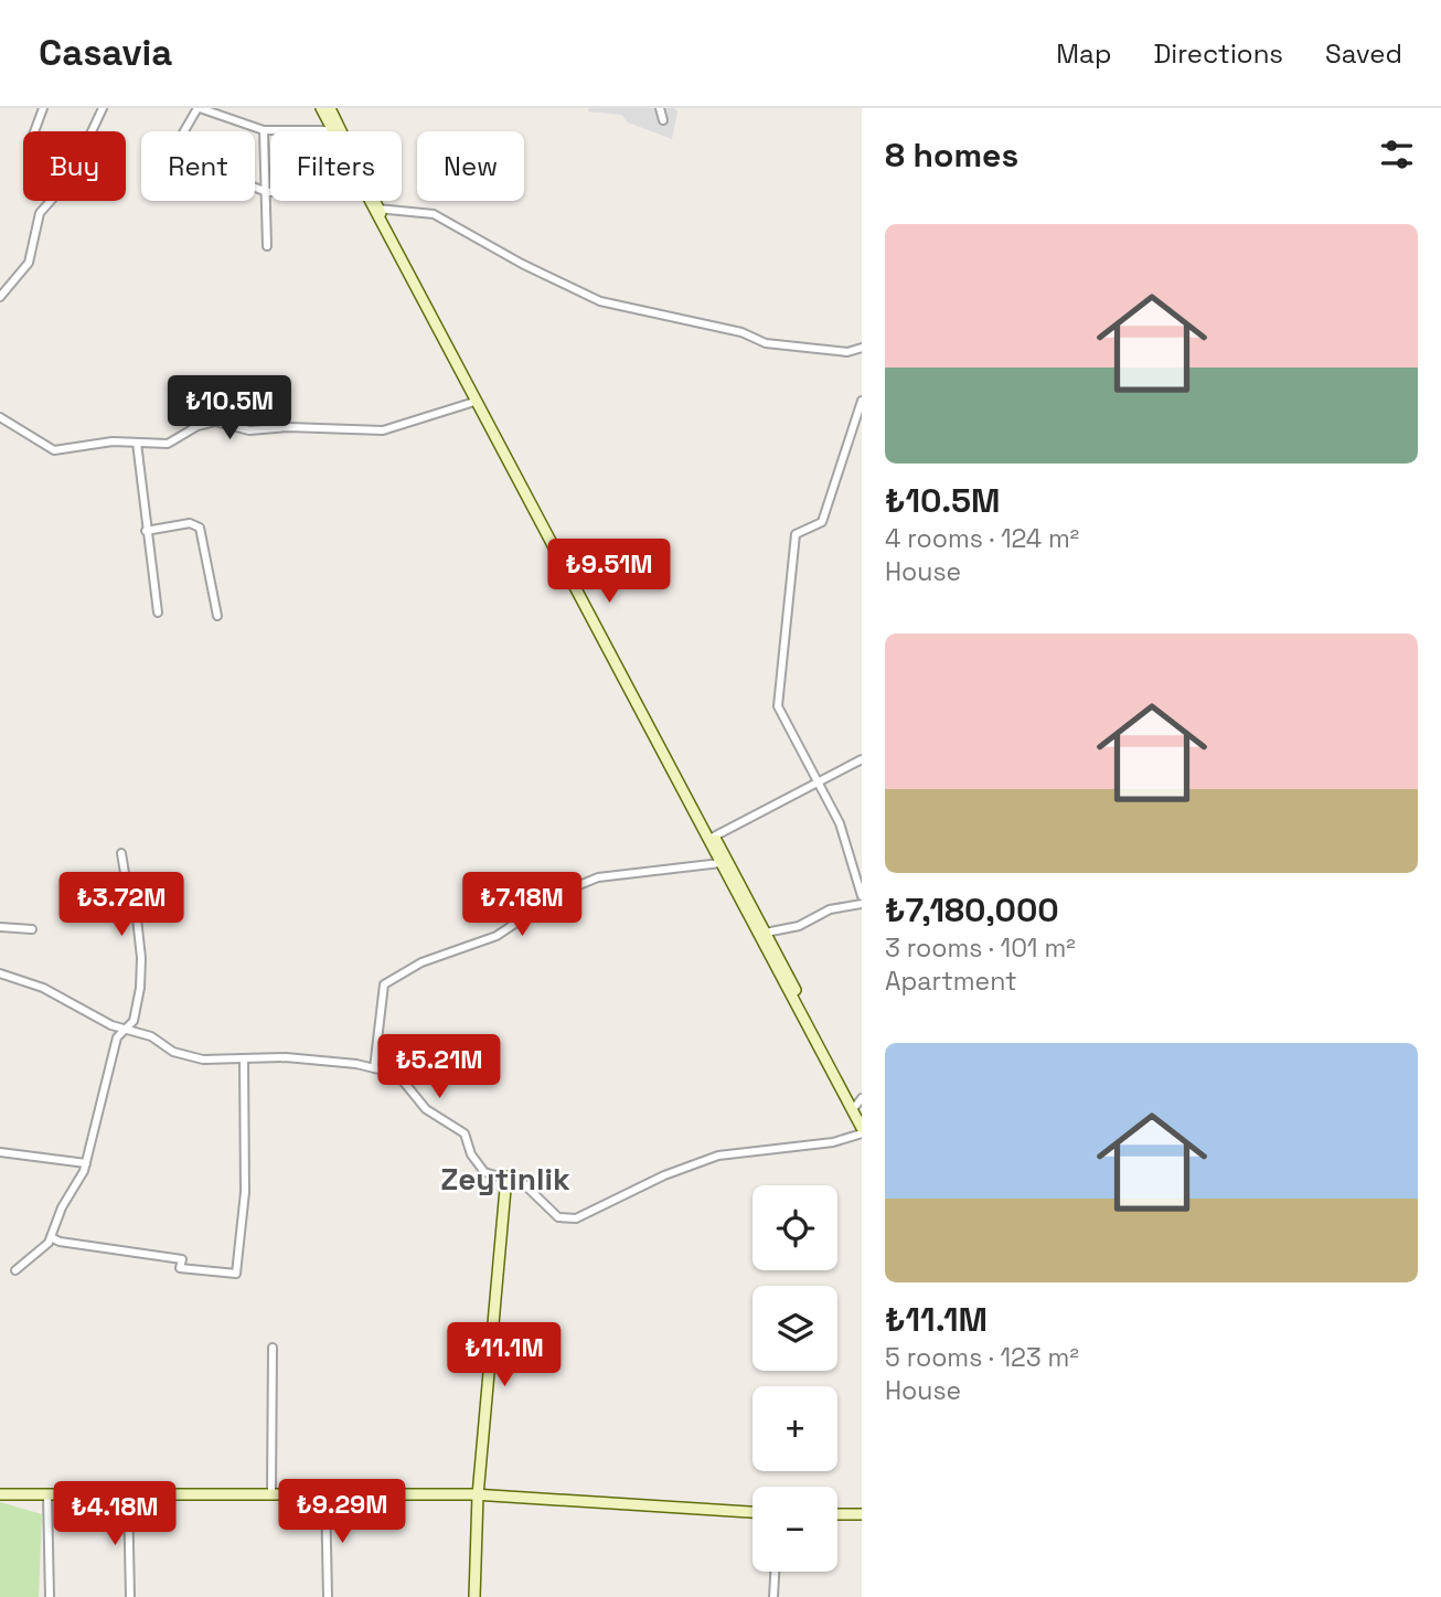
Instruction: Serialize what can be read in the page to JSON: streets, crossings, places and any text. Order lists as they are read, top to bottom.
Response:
{
  "districts": ["Zeytinlik"],
  "page": {
    "header": "Casavia",
    "nav": ["Map", "Directions", "Saved"],
    "heading": "8 homes",
    "chip": [
      "Buy",
      "Rent",
      "Filters",
      "New"
    ],
    "list": [
      {
        "name": "₺10.5M",
        "note": "4 rooms · 124 m² · House"
      },
      {
        "name": "₺7,180,000",
        "note": "3 rooms · 101 m² · Apartment"
      },
      {
        "name": "₺11.1M",
        "note": "5 rooms · 123 m² · House"
      }
    ],
    "price": [
      "₺10.5M",
      "₺9.51M",
      "₺3.72M",
      "₺7.18M",
      "₺5.21M",
      "₺11.1M",
      "₺9.29M",
      "₺4.18M"
    ],
    "map_buttons": ["+", "−"]
  }
}
